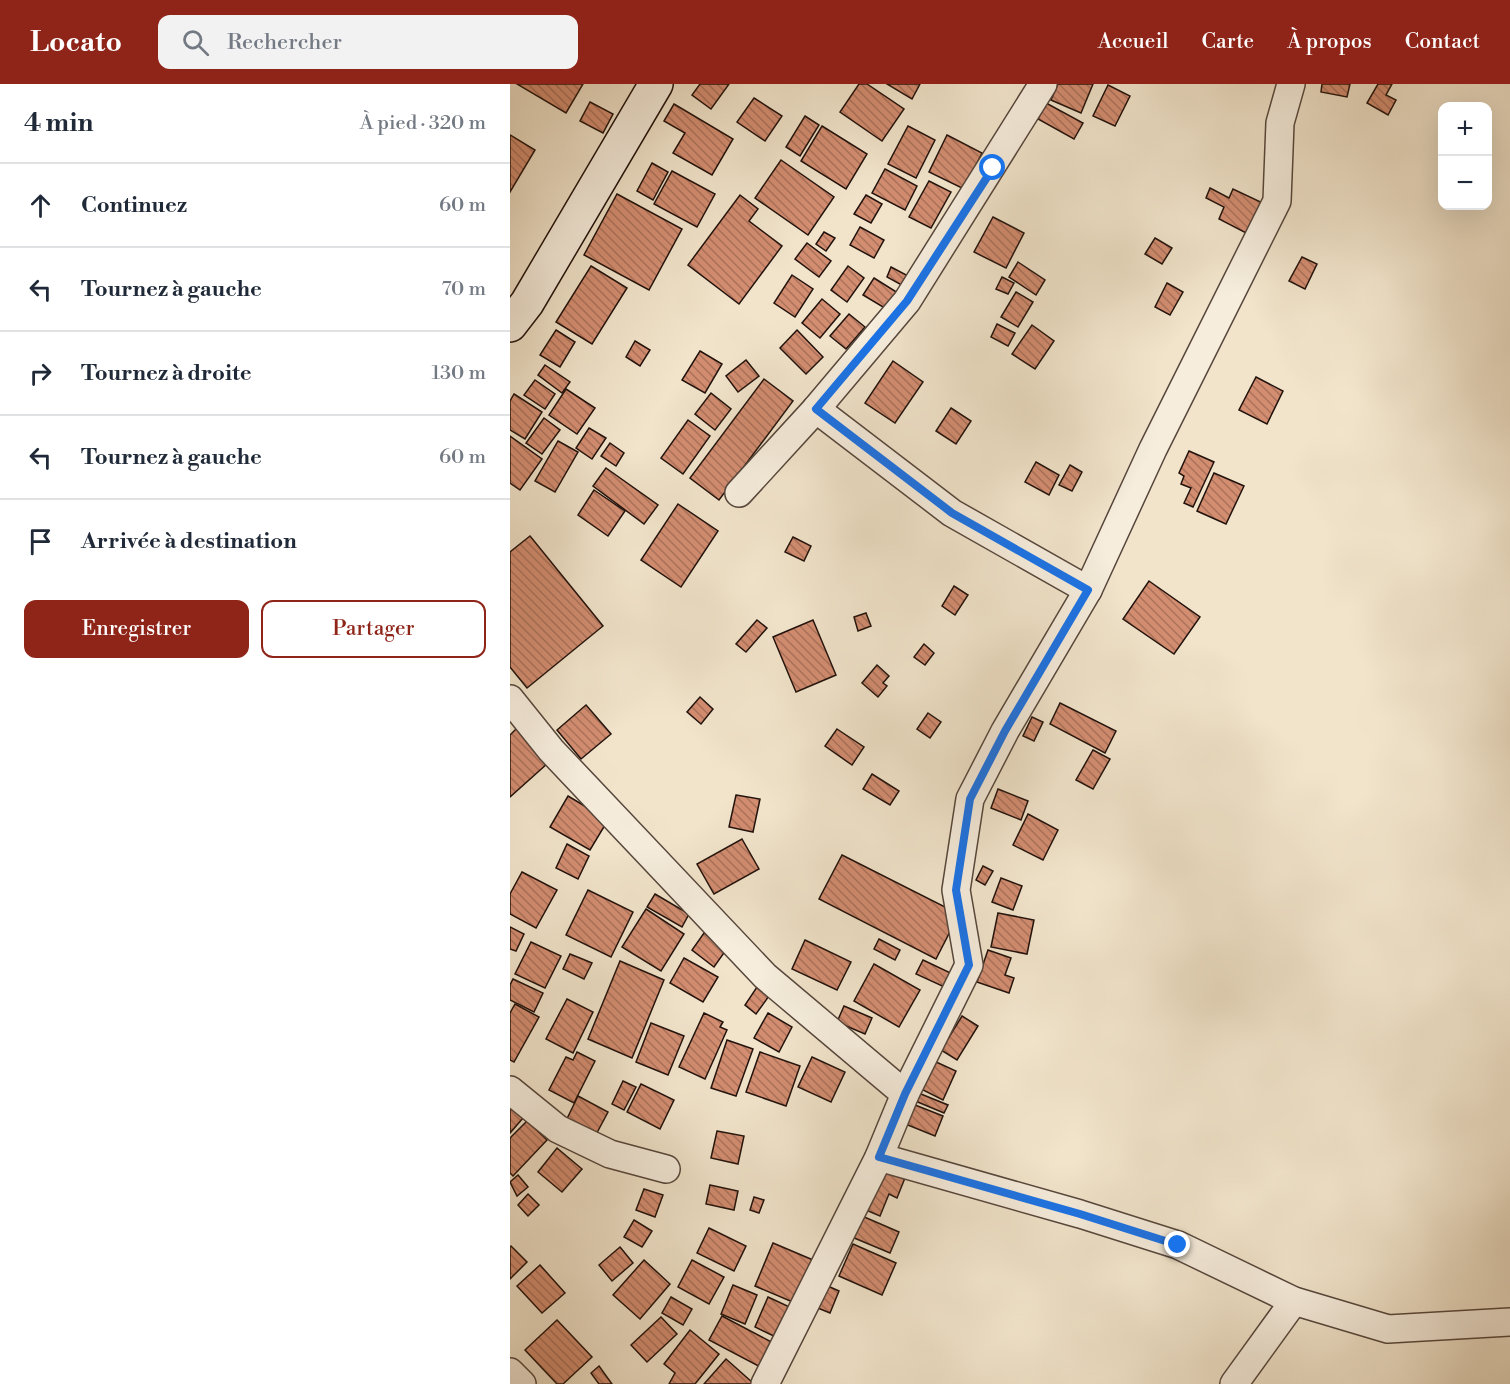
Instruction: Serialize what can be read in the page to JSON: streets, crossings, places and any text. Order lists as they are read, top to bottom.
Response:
{
  "page": {
    "header": "Locato",
    "search": "Rechercher",
    "nav": [
      "Accueil",
      "Carte",
      "À propos",
      "Contact"
    ],
    "heading": ["4 min", "À pied · 320 m"],
    "map_buttons": ["+", "−"],
    "list": [
      ["Continuez", "60 m"],
      ["Tournez à gauche", "70 m"],
      ["Tournez à droite", "130 m"],
      ["Tournez à gauche", "60 m"],
      "Arrivée à destination"
    ],
    "buttons": ["Enregistrer", "Partager"]
  }
}
